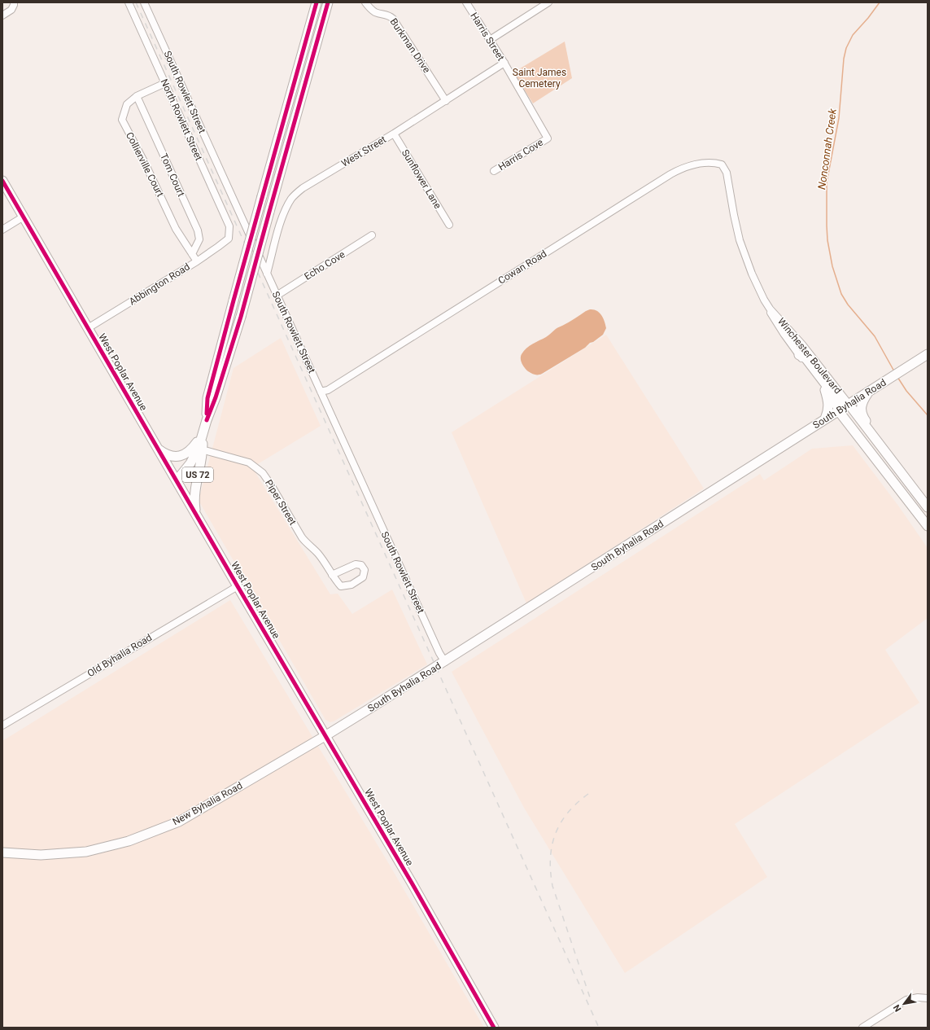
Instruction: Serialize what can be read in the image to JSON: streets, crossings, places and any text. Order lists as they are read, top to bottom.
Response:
{
  "streets": {
    "main road": [
      "West Poplar Avenue",
      "South Byhalia Road",
      "US 72",
      "New Byhalia Road"
    ],
    "street": [
      "Harris Street",
      "Burkman Drive",
      "South Rowlett Street",
      "North Rowlett Street",
      "West Street",
      "Harris Cove",
      "Collierville Court",
      "Tom Court",
      "Sunflower Lane",
      "Echo Cove",
      "Cowan Road",
      "Abbington Road",
      "Winchester Boulevard",
      "Piper Street",
      "Old Byhalia Road"
    ]
  },
  "crossings": [
    ["Harris Street", "West Street"],
    ["Harris Street", "Harris Cove"],
    ["Burkman Drive", "West Street"],
    ["South Rowlett Street", "West Street"],
    ["South Rowlett Street", "Echo Cove"],
    ["South Rowlett Street", "Cowan Road"],
    ["South Rowlett Street", "South Byhalia Road"],
    ["North Rowlett Street", "Collierville Court"],
    ["North Rowlett Street", "Abbington Road"],
    ["West Street", "Sunflower Lane"],
    ["Collierville Court", "Tom Court"],
    ["Collierville Court", "Abbington Road"],
    ["Cowan Road", "Winchester Boulevard"],
    ["Abbington Road", "West Poplar Avenue"],
    ["Winchester Boulevard", "South Byhalia Road"],
    ["West Poplar Avenue", "South Byhalia Road"],
    ["West Poplar Avenue", "US 72"],
    ["West Poplar Avenue", "Old Byhalia Road"],
    ["West Poplar Avenue", "New Byhalia Road"],
    ["South Byhalia Road", "New Byhalia Road"],
    ["US 72", "Piper Street"]
  ],
  "water": ["Nonconnah Creek"],
  "parks": ["Saint James Cemetery"],
  "north": "bottom left"
}
